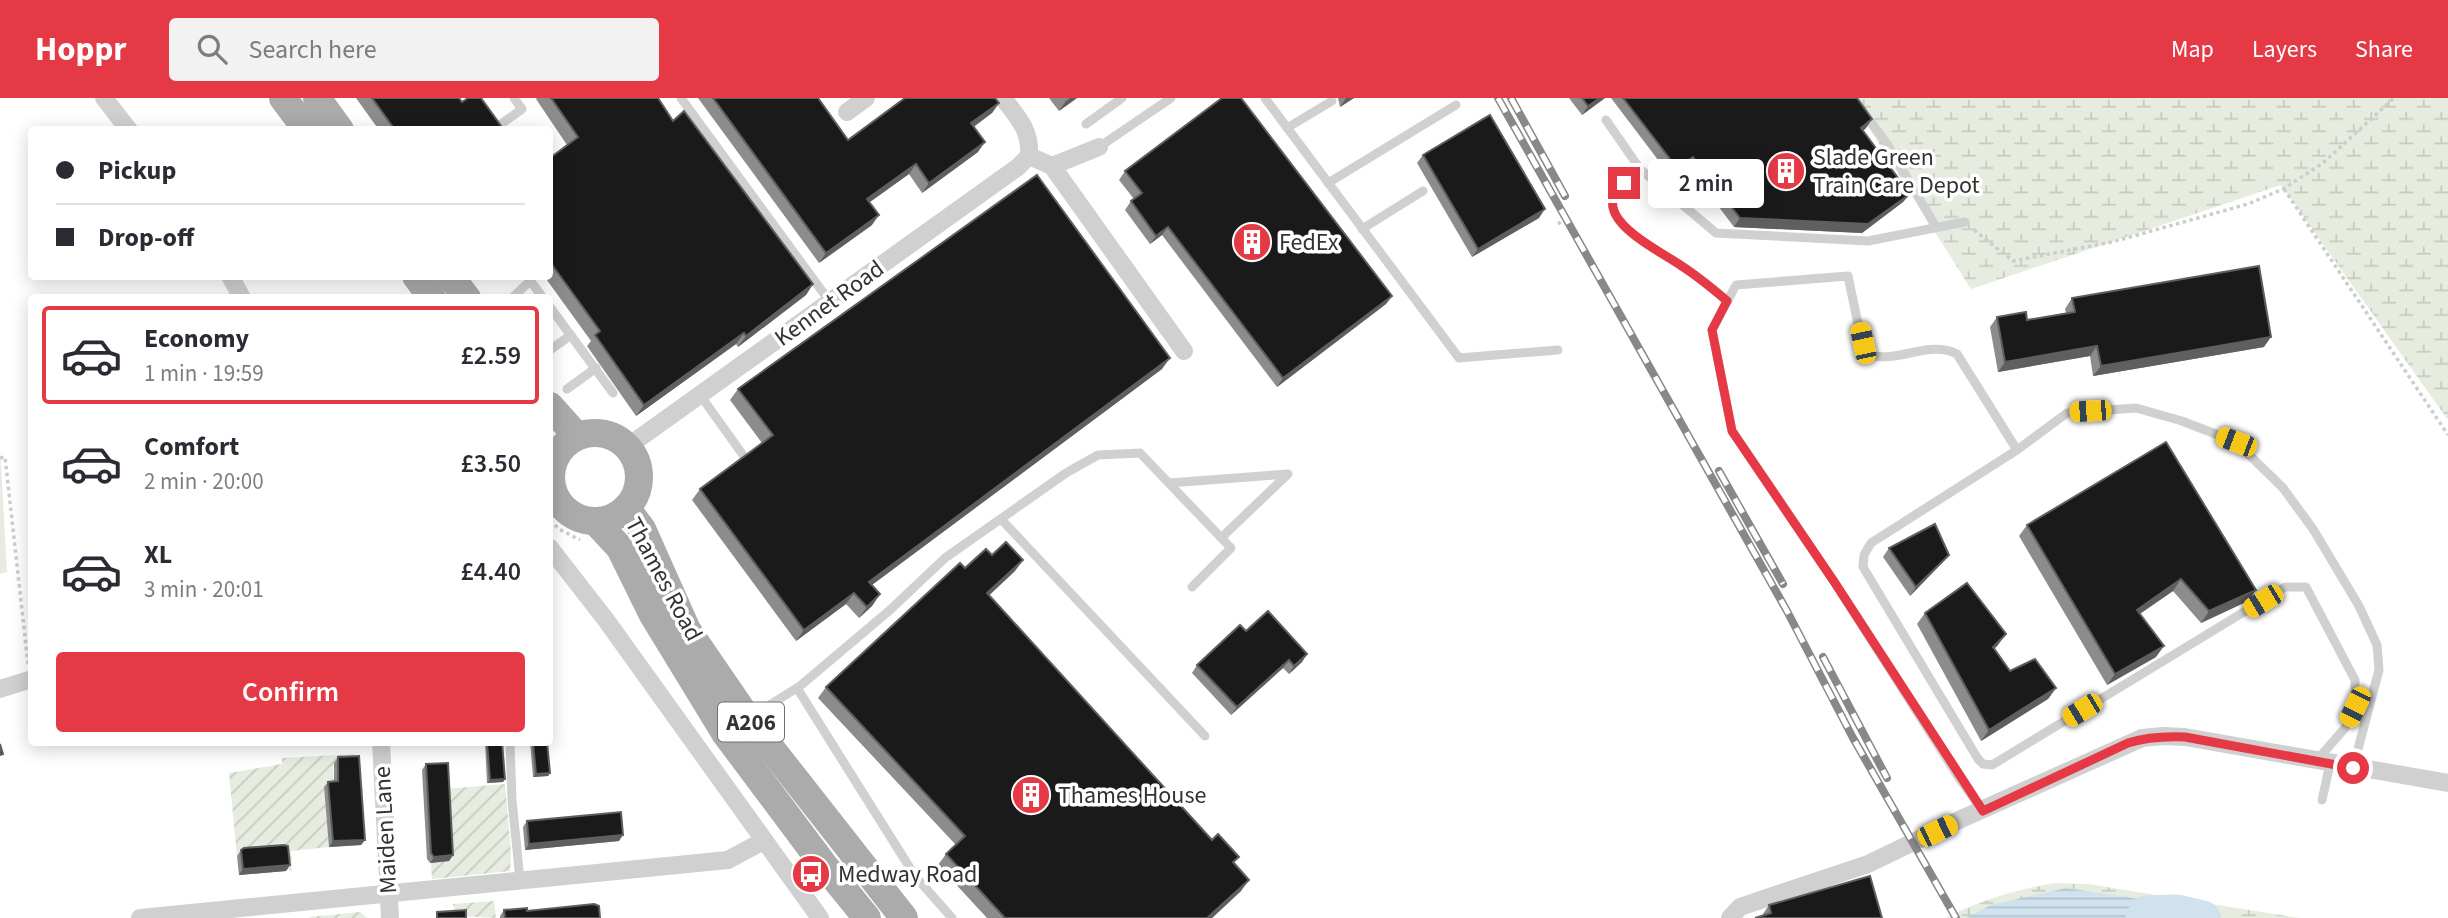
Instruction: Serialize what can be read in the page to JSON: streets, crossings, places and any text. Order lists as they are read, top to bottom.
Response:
{
  "streets": {
    "main road": ["Thames Road", "A206"],
    "street": ["Kennet Road", "Maiden Lane"]
  },
  "crossings": [
    ["Kennet Road", "Thames Road"]
  ],
  "places": {
    "building": ["Slade Green Train Care Depot", "FedEx", "Thames House"],
    "bus stop": ["Medway Road"]
  },
  "page": {
    "header": "Hoppr",
    "search": "Search here",
    "nav": ["Map", "Layers", "Share"],
    "banner": ["Pickup", "Drop-off"],
    "bubble": "2 min",
    "list": [
      {
        "name": "Economy",
        "note": "1 min · 19:59",
        "value": "£2.59"
      },
      {
        "name": "Comfort",
        "note": "2 min · 20:00",
        "value": "£3.50"
      },
      {
        "name": "XL",
        "note": "3 min · 20:01",
        "value": "£4.40"
      }
    ],
    "buttons": "Confirm"
  }
}
